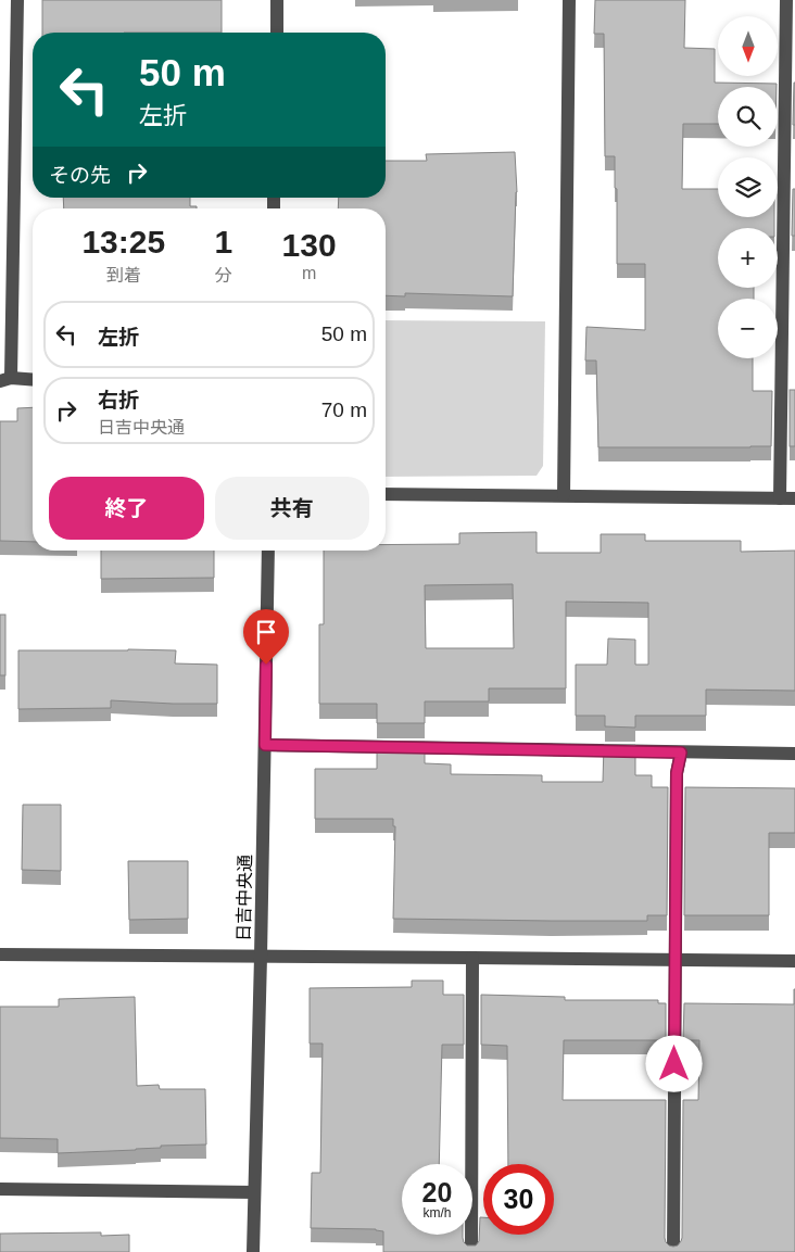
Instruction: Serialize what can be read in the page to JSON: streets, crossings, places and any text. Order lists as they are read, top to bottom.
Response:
{
  "streets": {
    "street": ["日吉中央通"]
  },
  "north": "bottom",
  "page": {
    "map_buttons": ["+", "−"],
    "turn": ["50 m", "左折"],
    "then": "その先",
    "eta": [
      "13:25",
      "到着",
      "1",
      "分",
      "130",
      "m"
    ],
    "list": [
      {
        "name": "左折",
        "value": "50 m"
      },
      {
        "name": "右折",
        "note": "日吉中央通",
        "value": "70 m"
      }
    ],
    "buttons": ["終了", "共有"],
    "speed": "20 km/h",
    "limit": "30"
  }
}
